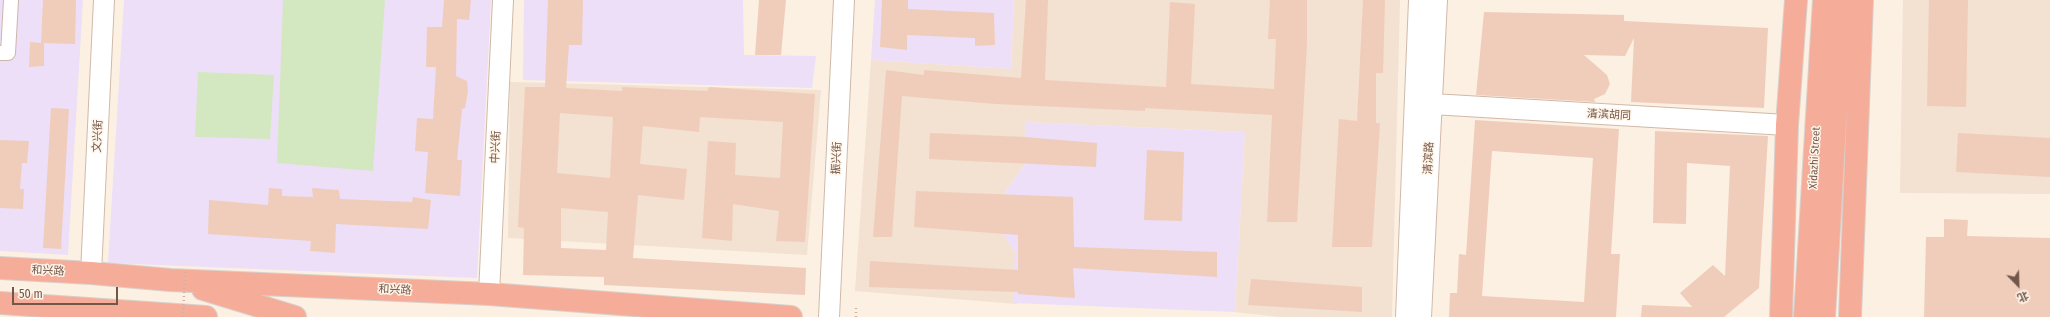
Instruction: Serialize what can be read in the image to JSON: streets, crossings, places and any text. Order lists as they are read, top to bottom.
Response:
{
  "streets": {
    "highway": ["Xidazhi Street", "和兴路"],
    "street": [
      "清滨胡同",
      "文兴街",
      "中兴街",
      "振兴街",
      "清滨路"
    ]
  },
  "crossings": [
    ["清滨胡同", "清滨路"],
    ["文兴街", "和兴路"],
    ["中兴街", "和兴路"]
  ],
  "scale_bar": "50 m",
  "north": "bottom right"
}
